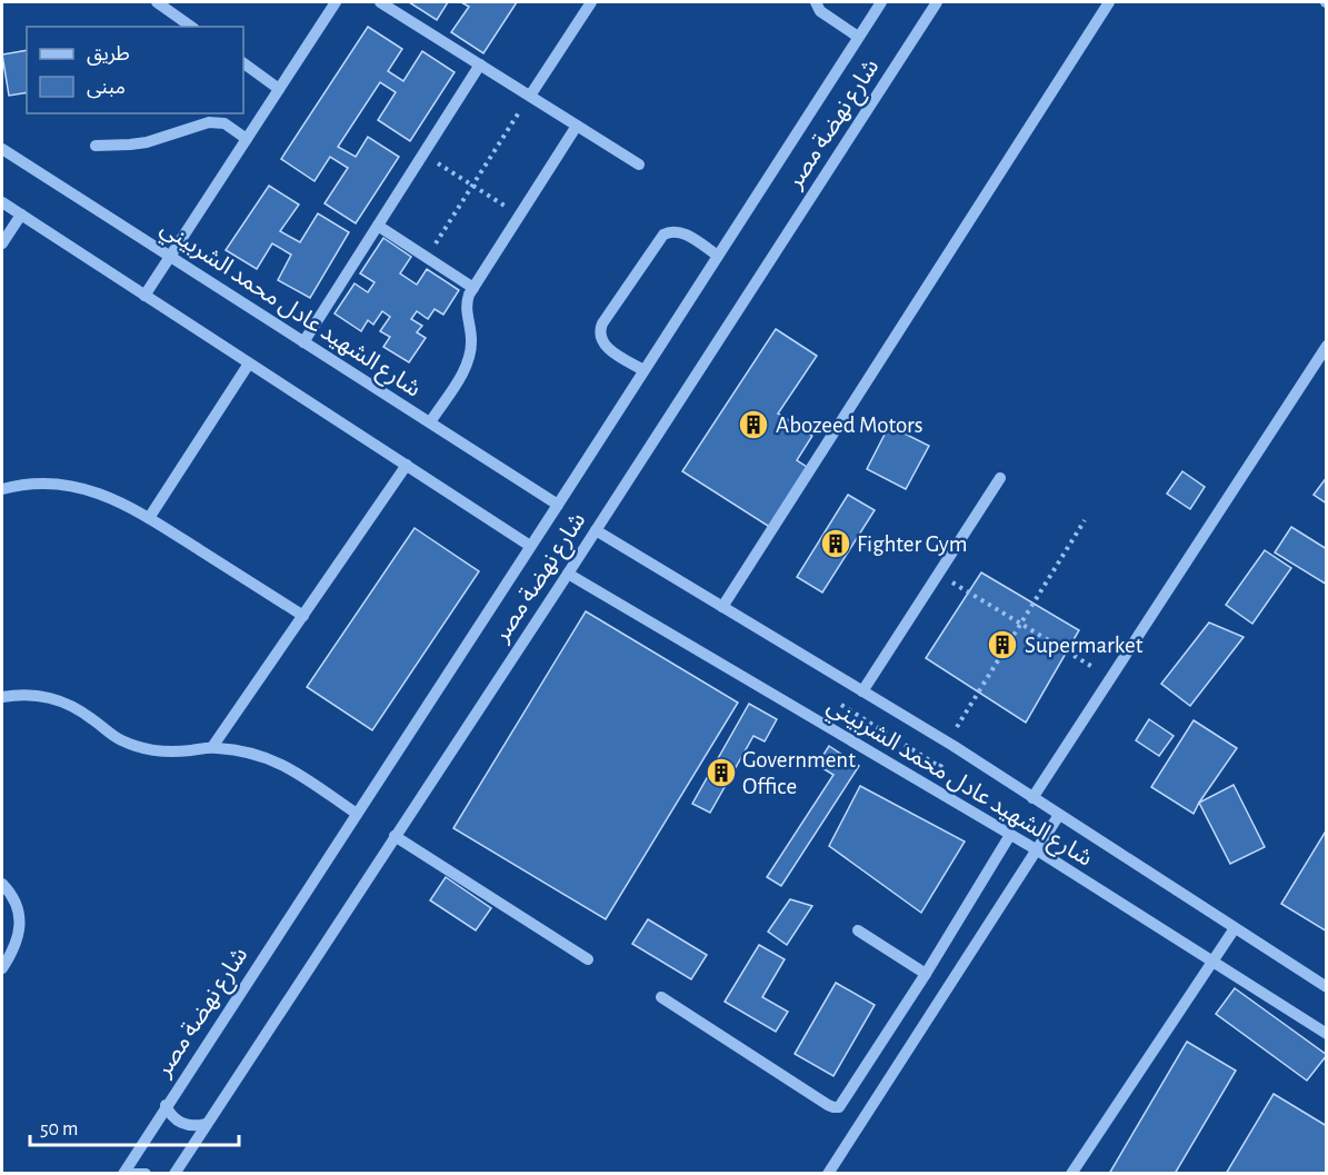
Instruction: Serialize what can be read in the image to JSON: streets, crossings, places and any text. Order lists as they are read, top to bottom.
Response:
{
  "streets": {
    "street": ["شارع نهضة مصر", "شارع الشهيد عادل محمد الشربيني"]
  },
  "crossings": [
    ["شارع نهضة مصر", "شارع الشهيد عادل محمد الشربيني"]
  ],
  "places": {
    "building": [
      "Abozeed Motors",
      "Fighter Gym",
      "Supermarket",
      "Government Office"
    ]
  },
  "legend": ["طريق", "مبنى"],
  "scale_bar": "50 m"
}
